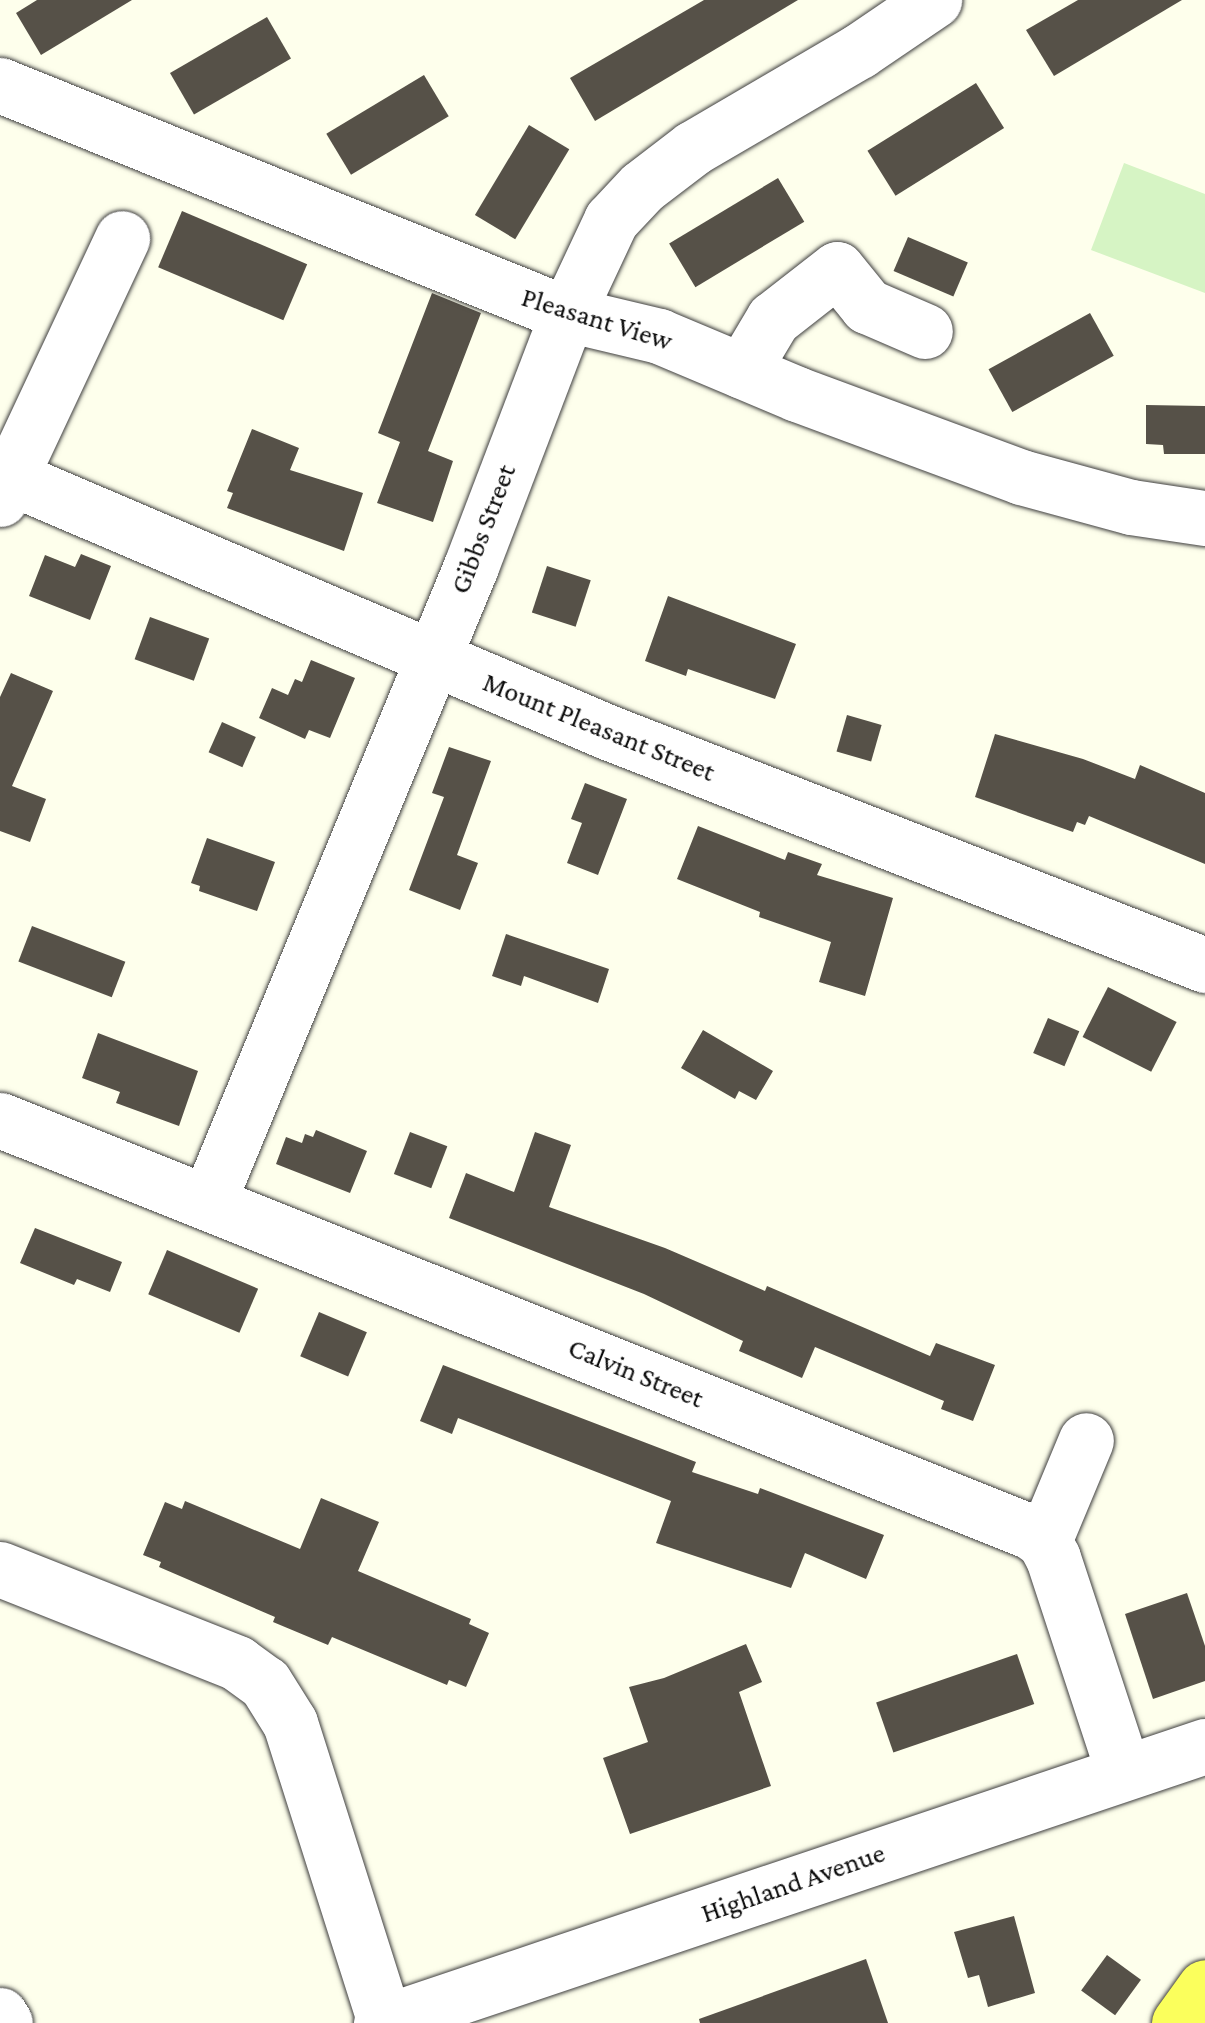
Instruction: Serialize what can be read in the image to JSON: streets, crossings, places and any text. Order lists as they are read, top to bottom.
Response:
{
  "streets": {
    "street": [
      "Pleasant View",
      "Gibbs Street",
      "Mount Pleasant Street",
      "Calvin Street",
      "Highland Avenue"
    ]
  },
  "crossings": [
    ["Pleasant View", "Gibbs Street"],
    ["Gibbs Street", "Mount Pleasant Street"],
    ["Gibbs Street", "Calvin Street"]
  ]
}
